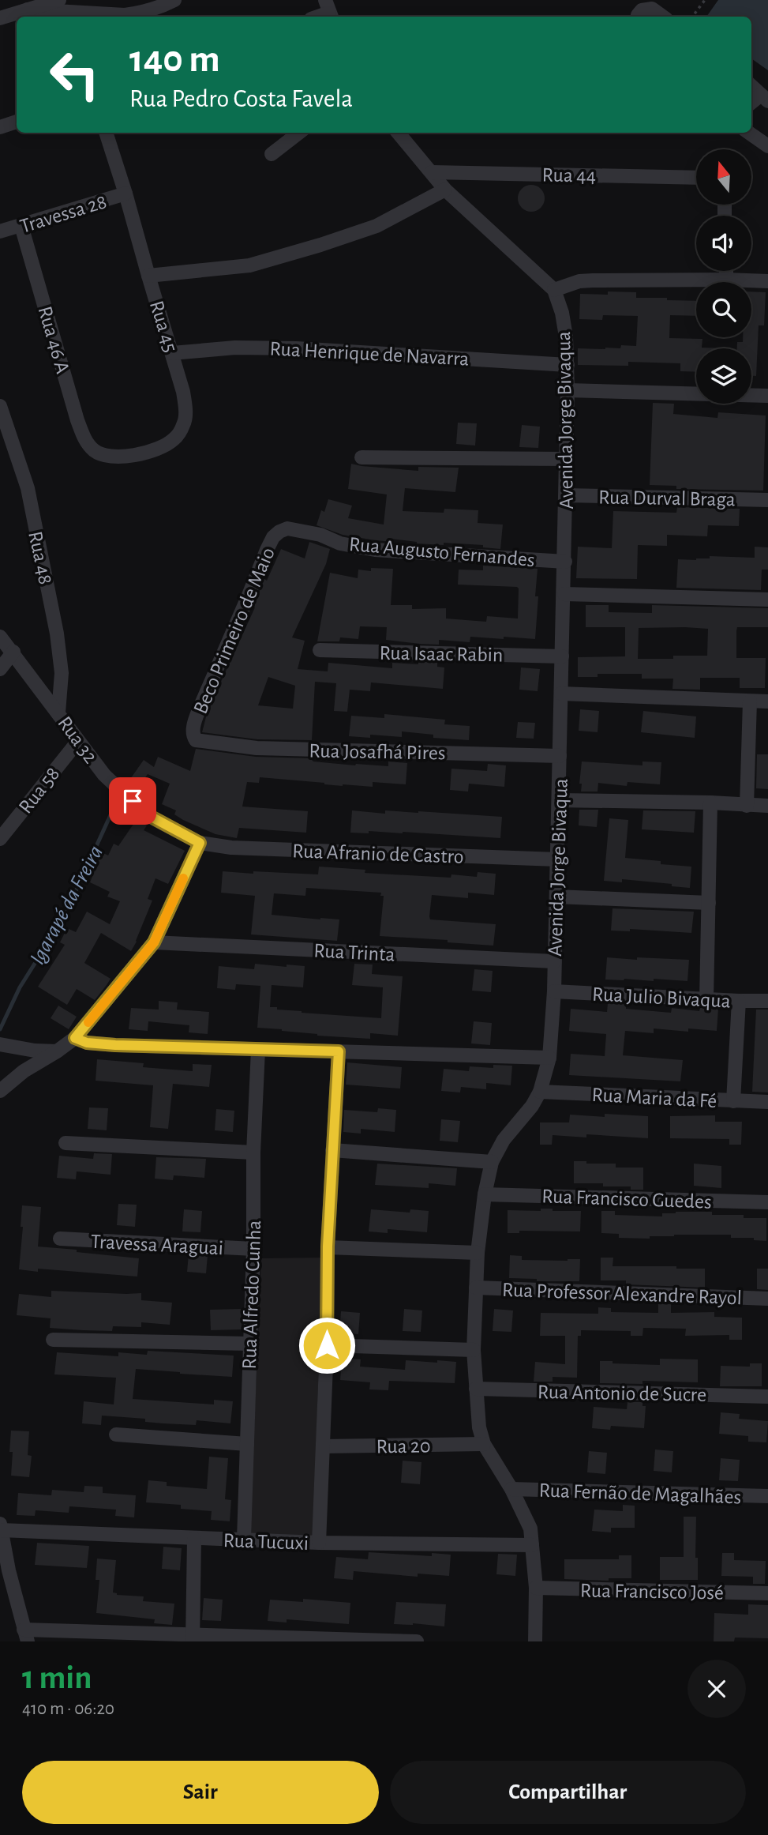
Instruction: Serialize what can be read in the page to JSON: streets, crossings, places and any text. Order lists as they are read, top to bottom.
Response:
{
  "streets": {
    "street": [
      "Rua 44",
      "Travessa 28",
      "Rua 45",
      "Rua 46 A",
      "Rua Henrique de Navarra",
      "Avenida Jorge Bivaqua",
      "Rua Durval Braga",
      "Rua Augusto Fernandes",
      "Rua 48",
      "Beco Primeiro de Maio",
      "Rua Isaac Rabin",
      "Rua 32",
      "Rua Josafhá Pires",
      "Rua 58",
      "Rua Afranio de Castro",
      "Rua Trinta",
      "Rua Julio Bivaqua",
      "Rua Maria da Fé",
      "Rua Francisco Guedes",
      "Travessa Araguai",
      "Rua Professor Alexandre Rayol",
      "Rua Alfredo Cunha",
      "Rua Antonio de Sucre",
      "Rua 20",
      "Rua Fernão de Magalhães",
      "Rua Tucuxi",
      "Rua Francisco José"
    ]
  },
  "crossings": [
    ["Rua 44", "Avenida Jorge Bivaqua"],
    ["Travessa 28", "Rua 45"],
    ["Travessa 28", "Rua 46 A"],
    ["Rua 45", "Rua 46 A"],
    ["Rua 45", "Rua Henrique de Navarra"],
    ["Rua Henrique de Navarra", "Avenida Jorge Bivaqua"],
    ["Avenida Jorge Bivaqua", "Rua Durval Braga"],
    ["Avenida Jorge Bivaqua", "Rua Augusto Fernandes"],
    ["Avenida Jorge Bivaqua", "Rua Isaac Rabin"],
    ["Avenida Jorge Bivaqua", "Rua Josafhá Pires"],
    ["Avenida Jorge Bivaqua", "Rua Afranio de Castro"],
    ["Avenida Jorge Bivaqua", "Rua Trinta"],
    ["Avenida Jorge Bivaqua", "Rua Julio Bivaqua"],
    ["Avenida Jorge Bivaqua", "Rua Maria da Fé"],
    ["Avenida Jorge Bivaqua", "Rua Francisco Guedes"],
    ["Avenida Jorge Bivaqua", "Rua Professor Alexandre Rayol"],
    ["Avenida Jorge Bivaqua", "Rua Antonio de Sucre"],
    ["Avenida Jorge Bivaqua", "Rua 20"],
    ["Avenida Jorge Bivaqua", "Rua Fernão de Magalhães"],
    ["Avenida Jorge Bivaqua", "Rua Tucuxi"],
    ["Avenida Jorge Bivaqua", "Rua Francisco José"],
    ["Rua Augusto Fernandes", "Beco Primeiro de Maio"],
    ["Rua 48", "Rua 32"],
    ["Beco Primeiro de Maio", "Rua Josafhá Pires"],
    ["Rua 32", "Rua 58"],
    ["Rua 32", "Rua Afranio de Castro"],
    ["Travessa Araguai", "Rua Alfredo Cunha"],
    ["Rua Alfredo Cunha", "Rua Tucuxi"]
  ],
  "water": ["Igarapé da Freira"],
  "north": "top",
  "page": {
    "turn": ["140 m", "Rua Pedro Costa Favela"],
    "heading": ["1 min", "410 m · 06:20"],
    "buttons": ["Sair", "Compartilhar"]
  }
}
